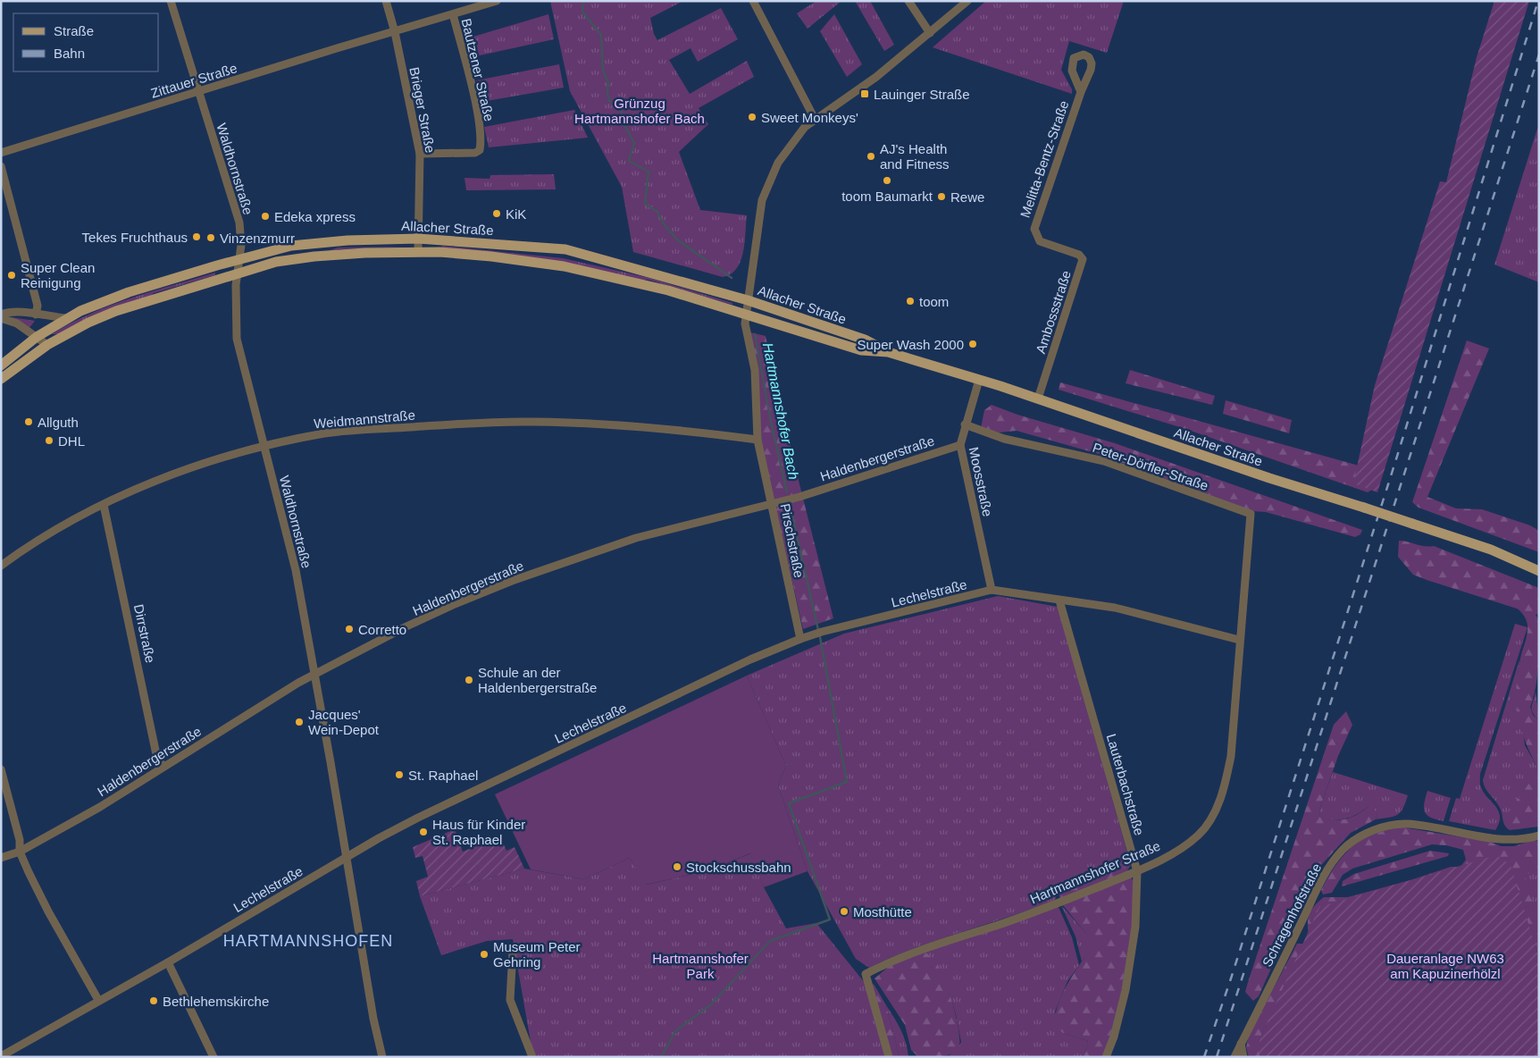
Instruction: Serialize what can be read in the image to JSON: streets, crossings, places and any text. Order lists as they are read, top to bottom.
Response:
{
  "streets": {
    "main road": ["Allacher Straße"],
    "street": [
      "Bautzener Straße",
      "Zittauer Straße",
      "Brieger Straße",
      "Melitta-Bentz-Straße",
      "Waldhornstraße",
      "Ambossstraße",
      "Weidmannstraße",
      "Haldenbergerstraße",
      "Peter-Dörfler-Straße",
      "Moosstraße",
      "Pirschstraße",
      "Lechelstraße",
      "Dirrstraße",
      "Lauterbachstraße",
      "Hartmannshofer Straße",
      "Schragenhofstraße"
    ]
  },
  "crossings": [
    ["Bautzener Straße", "Zittauer Straße"],
    ["Bautzener Straße", "Brieger Straße"],
    ["Zittauer Straße", "Brieger Straße"],
    ["Zittauer Straße", "Waldhornstraße"],
    ["Brieger Straße", "Allacher Straße"],
    ["Melitta-Bentz-Straße", "Ambossstraße"],
    ["Waldhornstraße", "Allacher Straße"],
    ["Waldhornstraße", "Weidmannstraße"],
    ["Waldhornstraße", "Haldenbergerstraße"],
    ["Waldhornstraße", "Lechelstraße"],
    ["Allacher Straße", "Ambossstraße"],
    ["Allacher Straße", "Moosstraße"],
    ["Allacher Straße", "Pirschstraße"],
    ["Weidmannstraße", "Pirschstraße"],
    ["Weidmannstraße", "Dirrstraße"],
    ["Haldenbergerstraße", "Moosstraße"],
    ["Haldenbergerstraße", "Pirschstraße"],
    ["Haldenbergerstraße", "Dirrstraße"],
    ["Peter-Dörfler-Straße", "Moosstraße"],
    ["Peter-Dörfler-Straße", "Hartmannshofer Straße"],
    ["Moosstraße", "Lechelstraße"],
    ["Pirschstraße", "Lechelstraße"],
    ["Lechelstraße", "Lauterbachstraße"],
    ["Lechelstraße", "Hartmannshofer Straße"],
    ["Lauterbachstraße", "Hartmannshofer Straße"]
  ],
  "districts": ["HARTMANNSHOFEN"],
  "water": ["Hartmannshofer Bach"],
  "parks": ["Grünzug Hartmannshofer Bach", "Hartmannshofer Park", "Daueranlage NW63 am Kapuzinerhölzl"],
  "places": {
    "transit": ["Lauinger Straße"],
    "other": [
      "Sweet Monkeys'",
      "AJ's Health and Fitness",
      "toom Baumarkt",
      "Rewe",
      "KiK",
      "Edeka xpress",
      "Tekes Fruchthaus",
      "Vinzenzmurr",
      "Super Clean Reinigung",
      "toom",
      "Super Wash 2000",
      "Allguth",
      "DHL",
      "Corretto",
      "Schule an der Haldenbergerstraße",
      "Jacques' Wein-Depot",
      "St. Raphael",
      "Haus für Kinder St. Raphael",
      "Stockschussbahn",
      "Mosthütte",
      "Museum Peter Gehring",
      "Bethlehemskirche"
    ]
  },
  "legend": ["Straße", "Bahn"]
}
